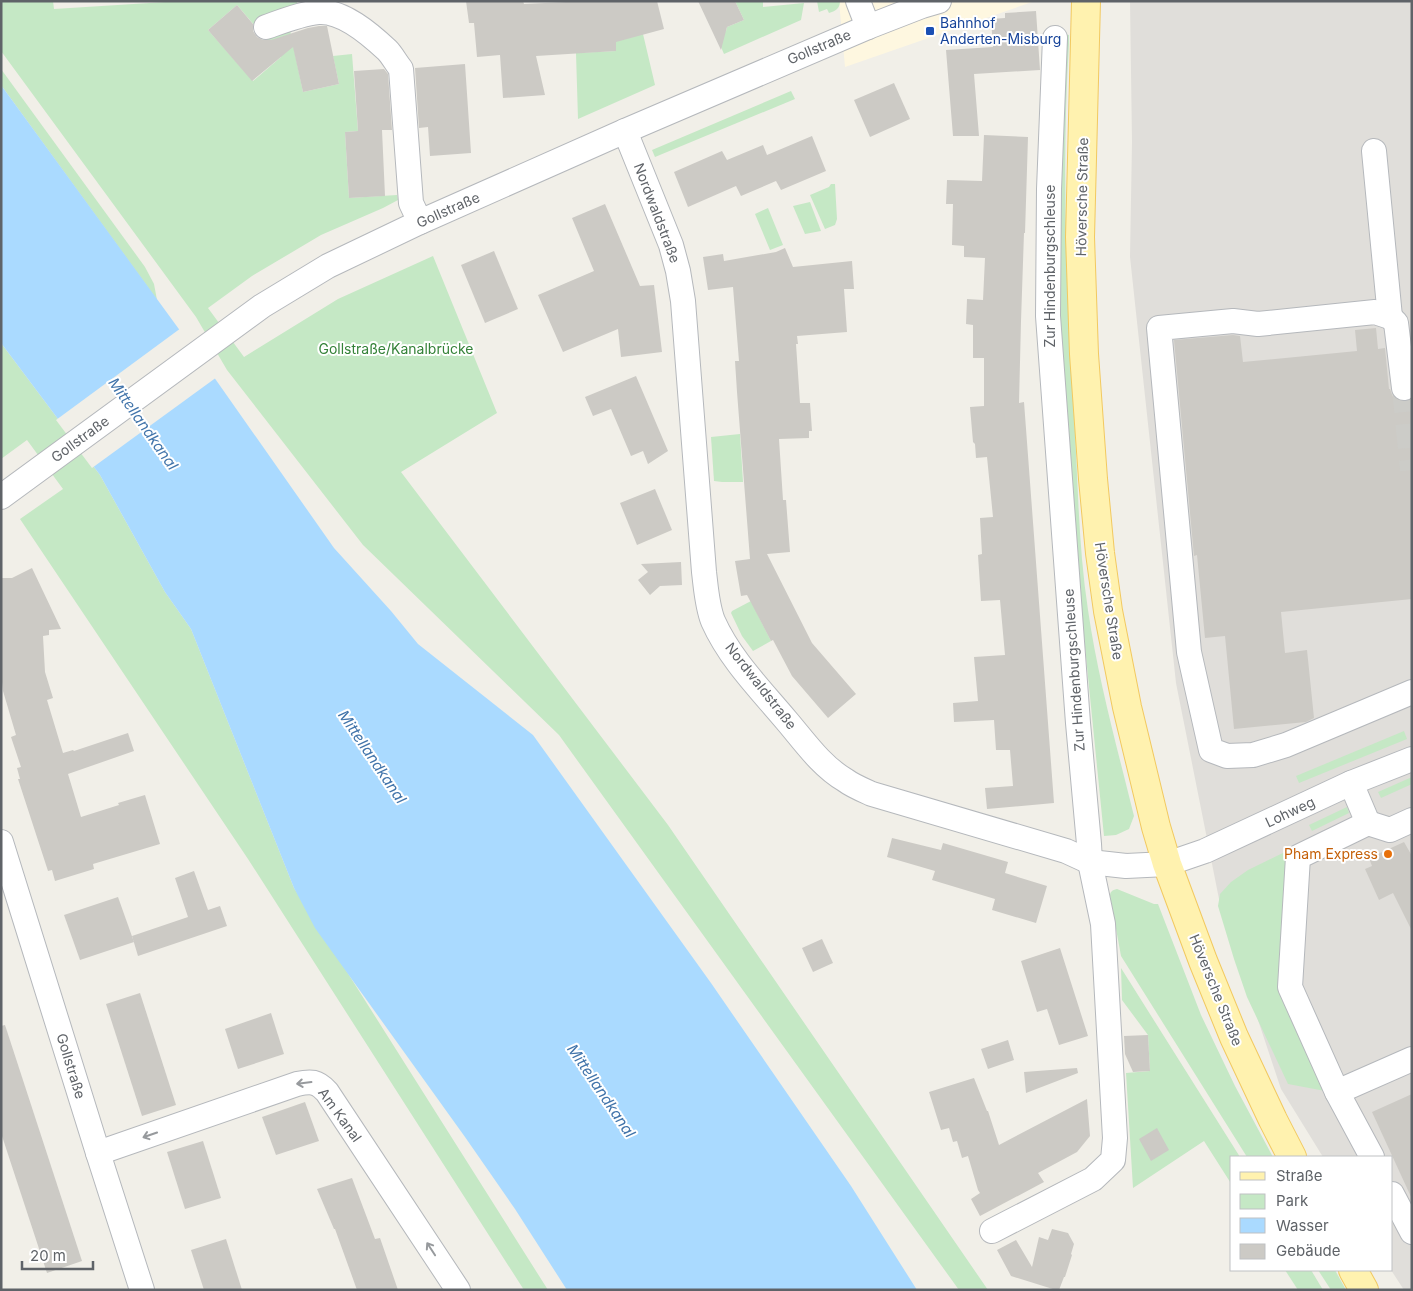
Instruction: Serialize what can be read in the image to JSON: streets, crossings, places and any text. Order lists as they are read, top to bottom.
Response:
{
  "streets": {
    "main road": ["Höversche Straße"],
    "street": [
      "Gollstraße",
      "Nordwaldstraße",
      "Zur Hindenburgschleuse",
      "Lohweg",
      "Am Kanal"
    ]
  },
  "crossings": [
    ["Gollstraße", "Nordwaldstraße"],
    ["Gollstraße", "Am Kanal"],
    ["Höversche Straße", "Nordwaldstraße"],
    ["Höversche Straße", "Lohweg"],
    ["Nordwaldstraße", "Zur Hindenburgschleuse"],
    ["Nordwaldstraße", "Lohweg"]
  ],
  "water": ["Mittellandkanal"],
  "parks": ["Gollstraße/Kanalbrücke"],
  "places": {
    "transit": ["Bahnhof Anderten-Misburg"],
    "other": ["Pham Express"]
  },
  "legend": [
    "Straße",
    "Park",
    "Wasser",
    "Gebäude"
  ],
  "scale_bar": "20 m"
}
